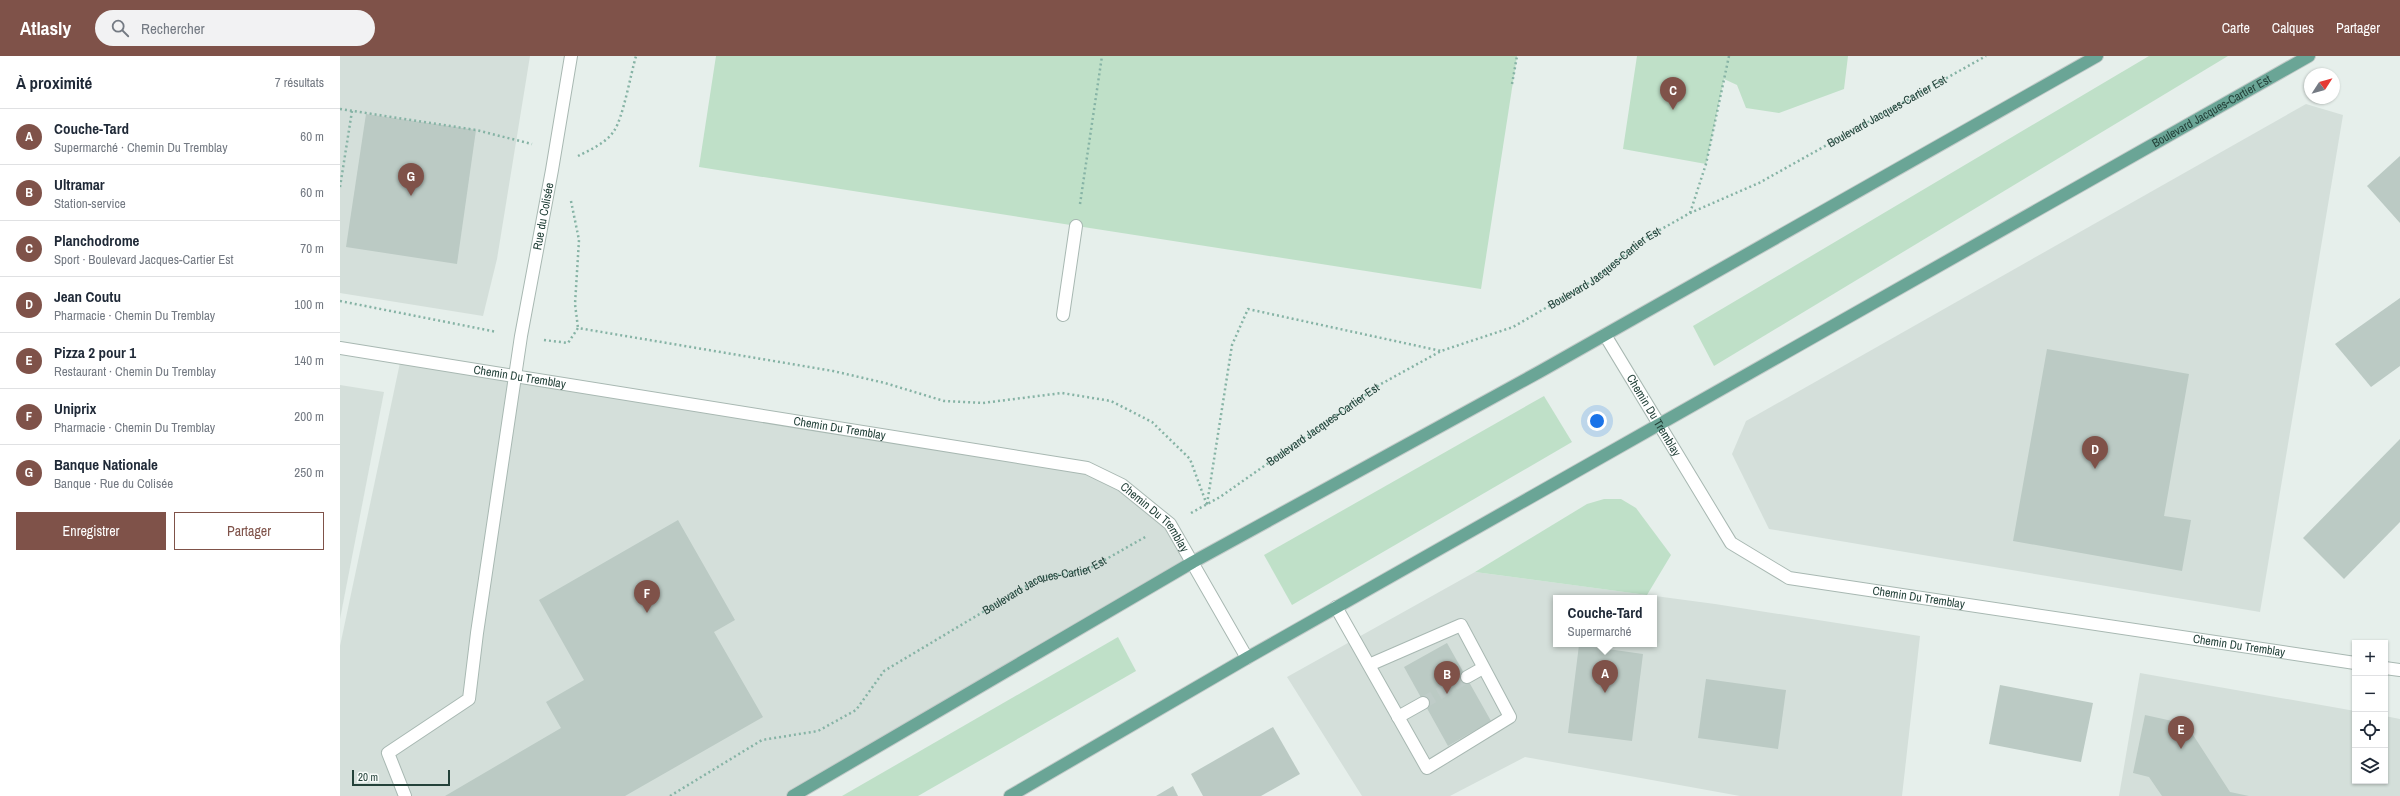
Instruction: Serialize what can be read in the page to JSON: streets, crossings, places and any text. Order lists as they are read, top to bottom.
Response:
{
  "streets": {
    "main road": ["Boulevard Jacques-Cartier Est"],
    "street": ["Rue du Colisée", "Chemin Du Tremblay"]
  },
  "crossings": [
    ["Boulevard Jacques-Cartier Est", "Chemin Du Tremblay"],
    ["Rue du Colisée", "Chemin Du Tremblay"]
  ],
  "scale_bar": "20 m",
  "north": "top right",
  "page": {
    "header": "Atlasly",
    "search": "Rechercher",
    "nav": ["Carte", "Calques", "Partager"],
    "heading": ["À proximité", "7 résultats"],
    "pins": [
      "C",
      "G",
      "D",
      "F",
      "A",
      "B",
      "E"
    ],
    "list": [
      {
        "mark": "A",
        "name": "Couche-Tard",
        "note": "Supermarché · Chemin Du Tremblay",
        "value": "60 m"
      },
      {
        "mark": "B",
        "name": "Ultramar",
        "note": "Station-service",
        "value": "60 m"
      },
      {
        "mark": "C",
        "name": "Planchodrome",
        "note": "Sport · Boulevard Jacques-Cartier Est",
        "value": "70 m"
      },
      {
        "mark": "D",
        "name": "Jean Coutu",
        "note": "Pharmacie · Chemin Du Tremblay",
        "value": "100 m"
      },
      {
        "mark": "E",
        "name": "Pizza 2 pour 1",
        "note": "Restaurant · Chemin Du Tremblay",
        "value": "140 m"
      },
      {
        "mark": "F",
        "name": "Uniprix",
        "note": "Pharmacie · Chemin Du Tremblay",
        "value": "200 m"
      },
      {
        "mark": "G",
        "name": "Banque Nationale",
        "note": "Banque · Rue du Colisée",
        "value": "250 m"
      }
    ],
    "buttons": ["Enregistrer", "Partager"],
    "popup": ["Couche-Tard", "Supermarché"],
    "map_buttons": ["+", "−"],
    "scale": "20 m"
  }
}
